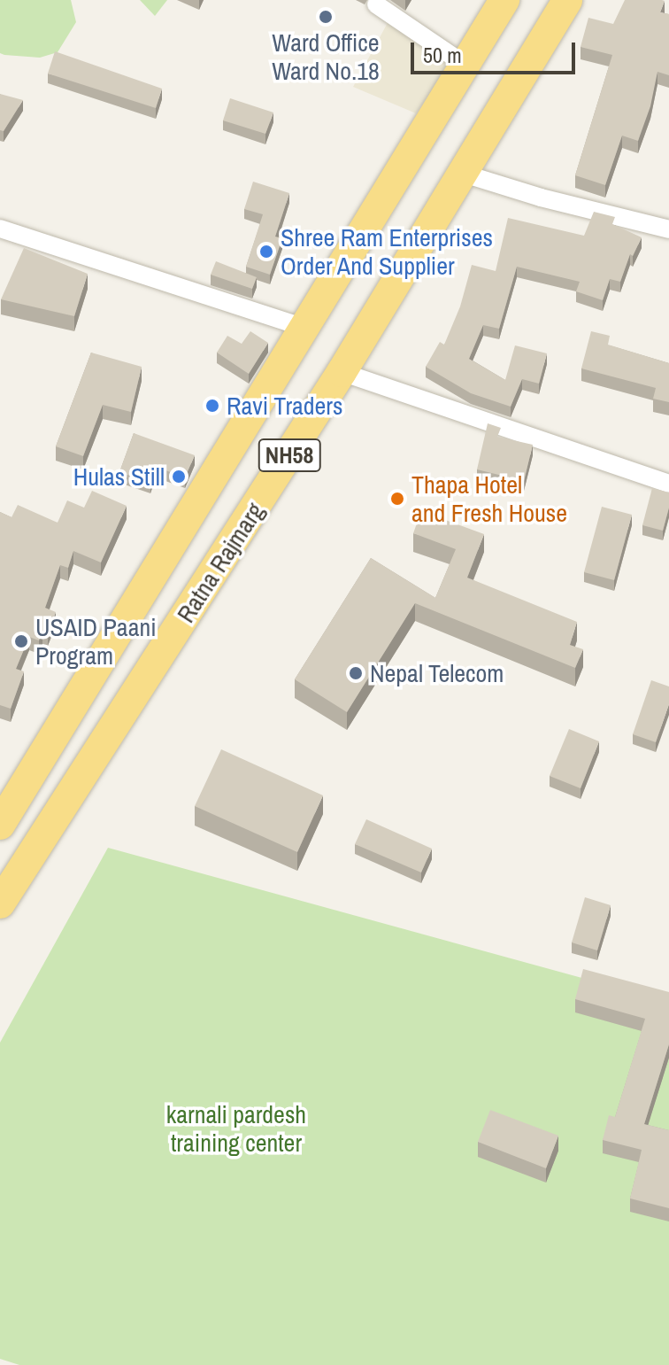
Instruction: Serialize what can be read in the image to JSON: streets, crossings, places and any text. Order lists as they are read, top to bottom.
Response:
{
  "streets": {
    "highway": ["NH58", "Ratna Rajmarg"]
  },
  "parks": ["karnali pardesh training center"],
  "places": [
    "Ward Office Ward No.18",
    "Shree Ram Enterprises Order And Supplier",
    "Ravi Traders",
    "Hulas Still",
    "Thapa Hotel and Fresh House",
    "USAID Paani Program",
    "Nepal Telecom"
  ],
  "scale_bar": "50 m"
}
